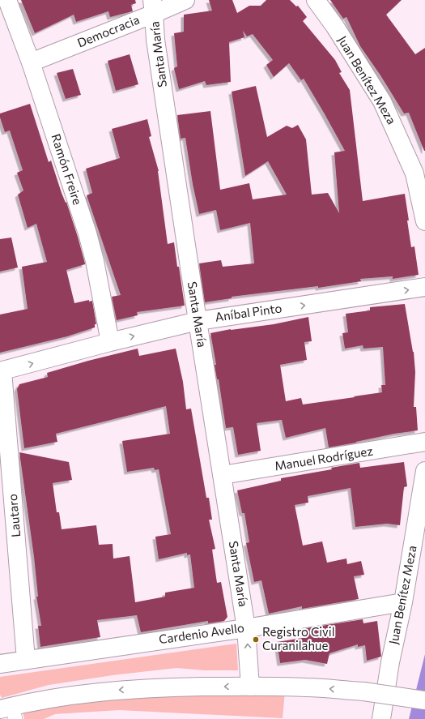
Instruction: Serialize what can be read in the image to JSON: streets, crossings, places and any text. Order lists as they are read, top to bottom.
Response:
{
  "streets": {
    "street": [
      "Democracia",
      "Santa María",
      "Juan Benítez Meza",
      "Ramón Freire",
      "Aníbal Pinto",
      "Manuel Rodríguez",
      "Lautaro",
      "Cardenio Avello"
    ]
  },
  "crossings": [
    ["Democracia", "Santa María"],
    ["Democracia", "Ramón Freire"],
    ["Santa María", "Aníbal Pinto"],
    ["Santa María", "Manuel Rodríguez"],
    ["Santa María", "Cardenio Avello"],
    ["Juan Benítez Meza", "Cardenio Avello"],
    ["Ramón Freire", "Aníbal Pinto"],
    ["Aníbal Pinto", "Lautaro"],
    ["Lautaro", "Cardenio Avello"]
  ],
  "one_way": ["Aníbal Pinto"],
  "places": ["Registro Civil Curanilahue"]
}
